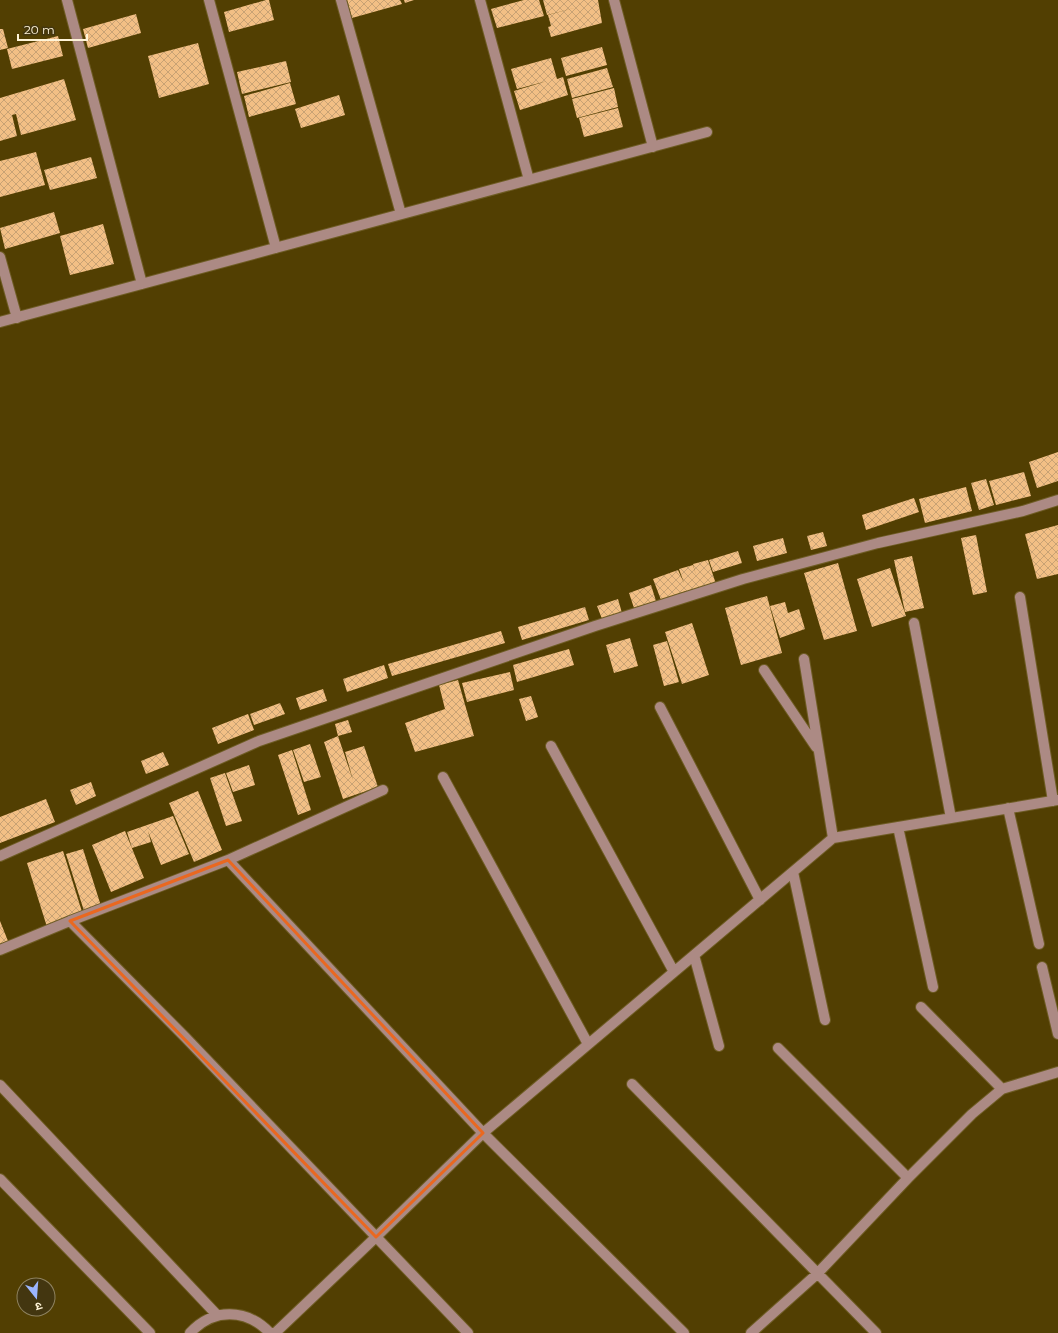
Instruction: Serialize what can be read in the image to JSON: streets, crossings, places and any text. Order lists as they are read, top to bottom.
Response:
{
  "scale_bar": "20 m",
  "north": "bottom"
}
